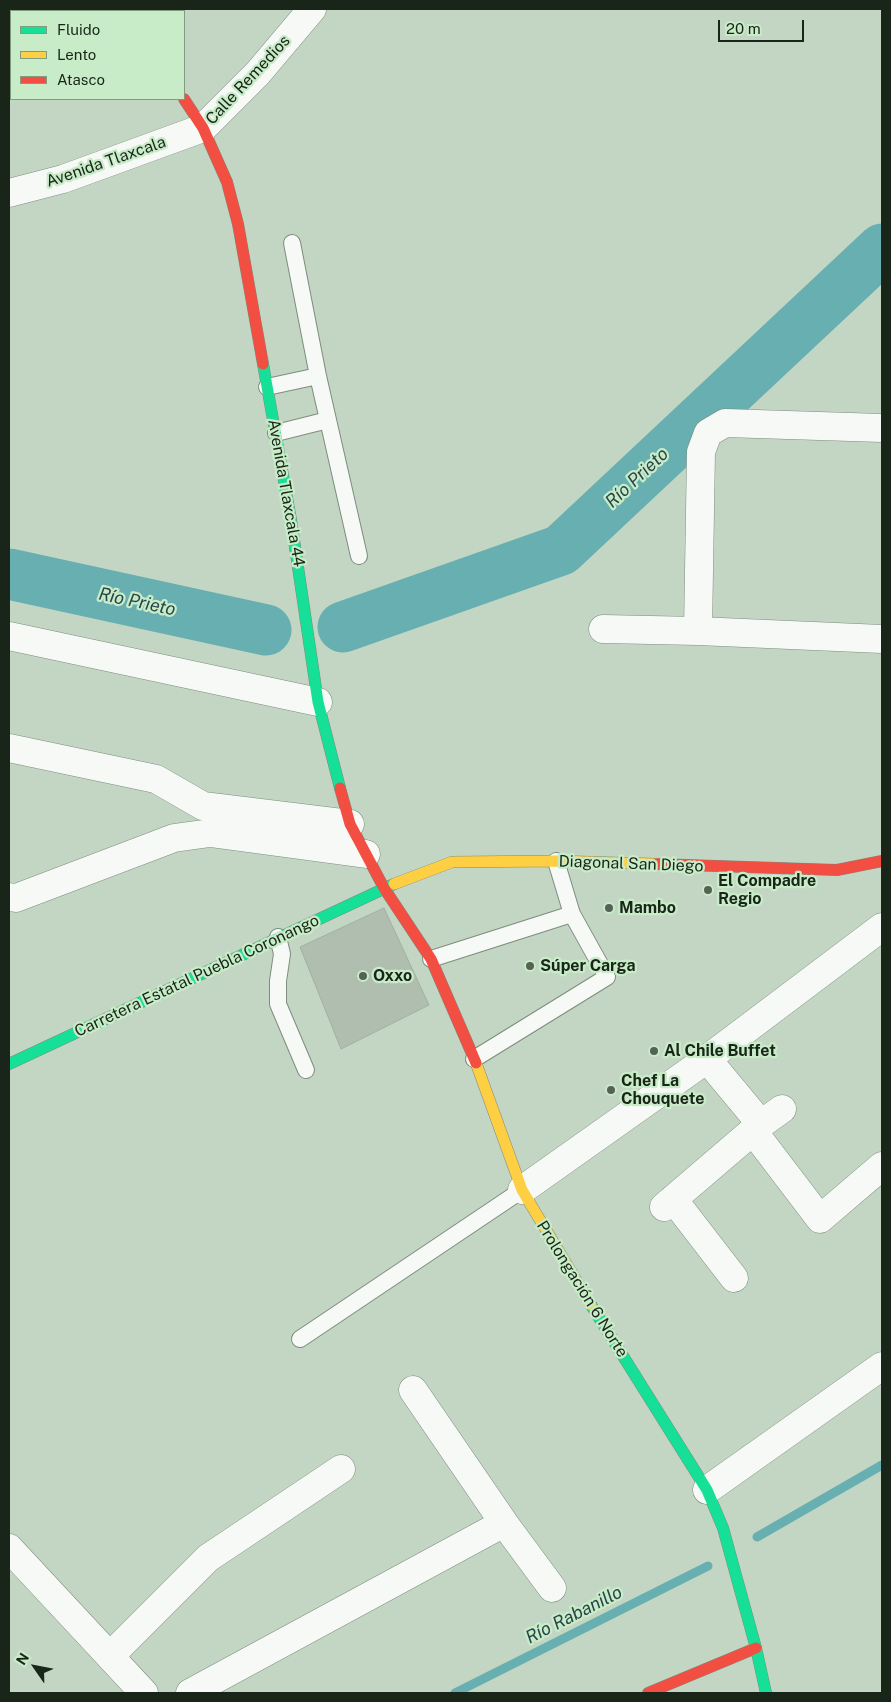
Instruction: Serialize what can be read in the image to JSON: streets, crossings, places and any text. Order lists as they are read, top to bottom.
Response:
{
  "streets": {
    "street": [
      "Calle Remedios",
      "Avenida Tlaxcala",
      "Avenida Tlaxcala 44",
      "Diagonal San Diego",
      "Carretera Estatal Puebla Coronango",
      "Prolongación 6 Norte"
    ]
  },
  "crossings": [
    ["Calle Remedios", "Avenida Tlaxcala"],
    ["Calle Remedios", "Avenida Tlaxcala 44"],
    ["Avenida Tlaxcala", "Avenida Tlaxcala 44"],
    ["Avenida Tlaxcala 44", "Diagonal San Diego"],
    ["Avenida Tlaxcala 44", "Carretera Estatal Puebla Coronango"],
    ["Avenida Tlaxcala 44", "Prolongación 6 Norte"],
    ["Diagonal San Diego", "Carretera Estatal Puebla Coronango"],
    ["Diagonal San Diego", "Prolongación 6 Norte"],
    ["Carretera Estatal Puebla Coronango", "Prolongación 6 Norte"]
  ],
  "water": ["Río Prieto", "Río Rabanillo"],
  "places": [
    "El Compadre Regio",
    "Mambo",
    "Súper Carga",
    "Oxxo",
    "Al Chile Buffet",
    "Chef La Chouquete"
  ],
  "legend": ["Fluido", "Lento", "Atasco"],
  "scale_bar": "20 m",
  "north": "top left"
}
